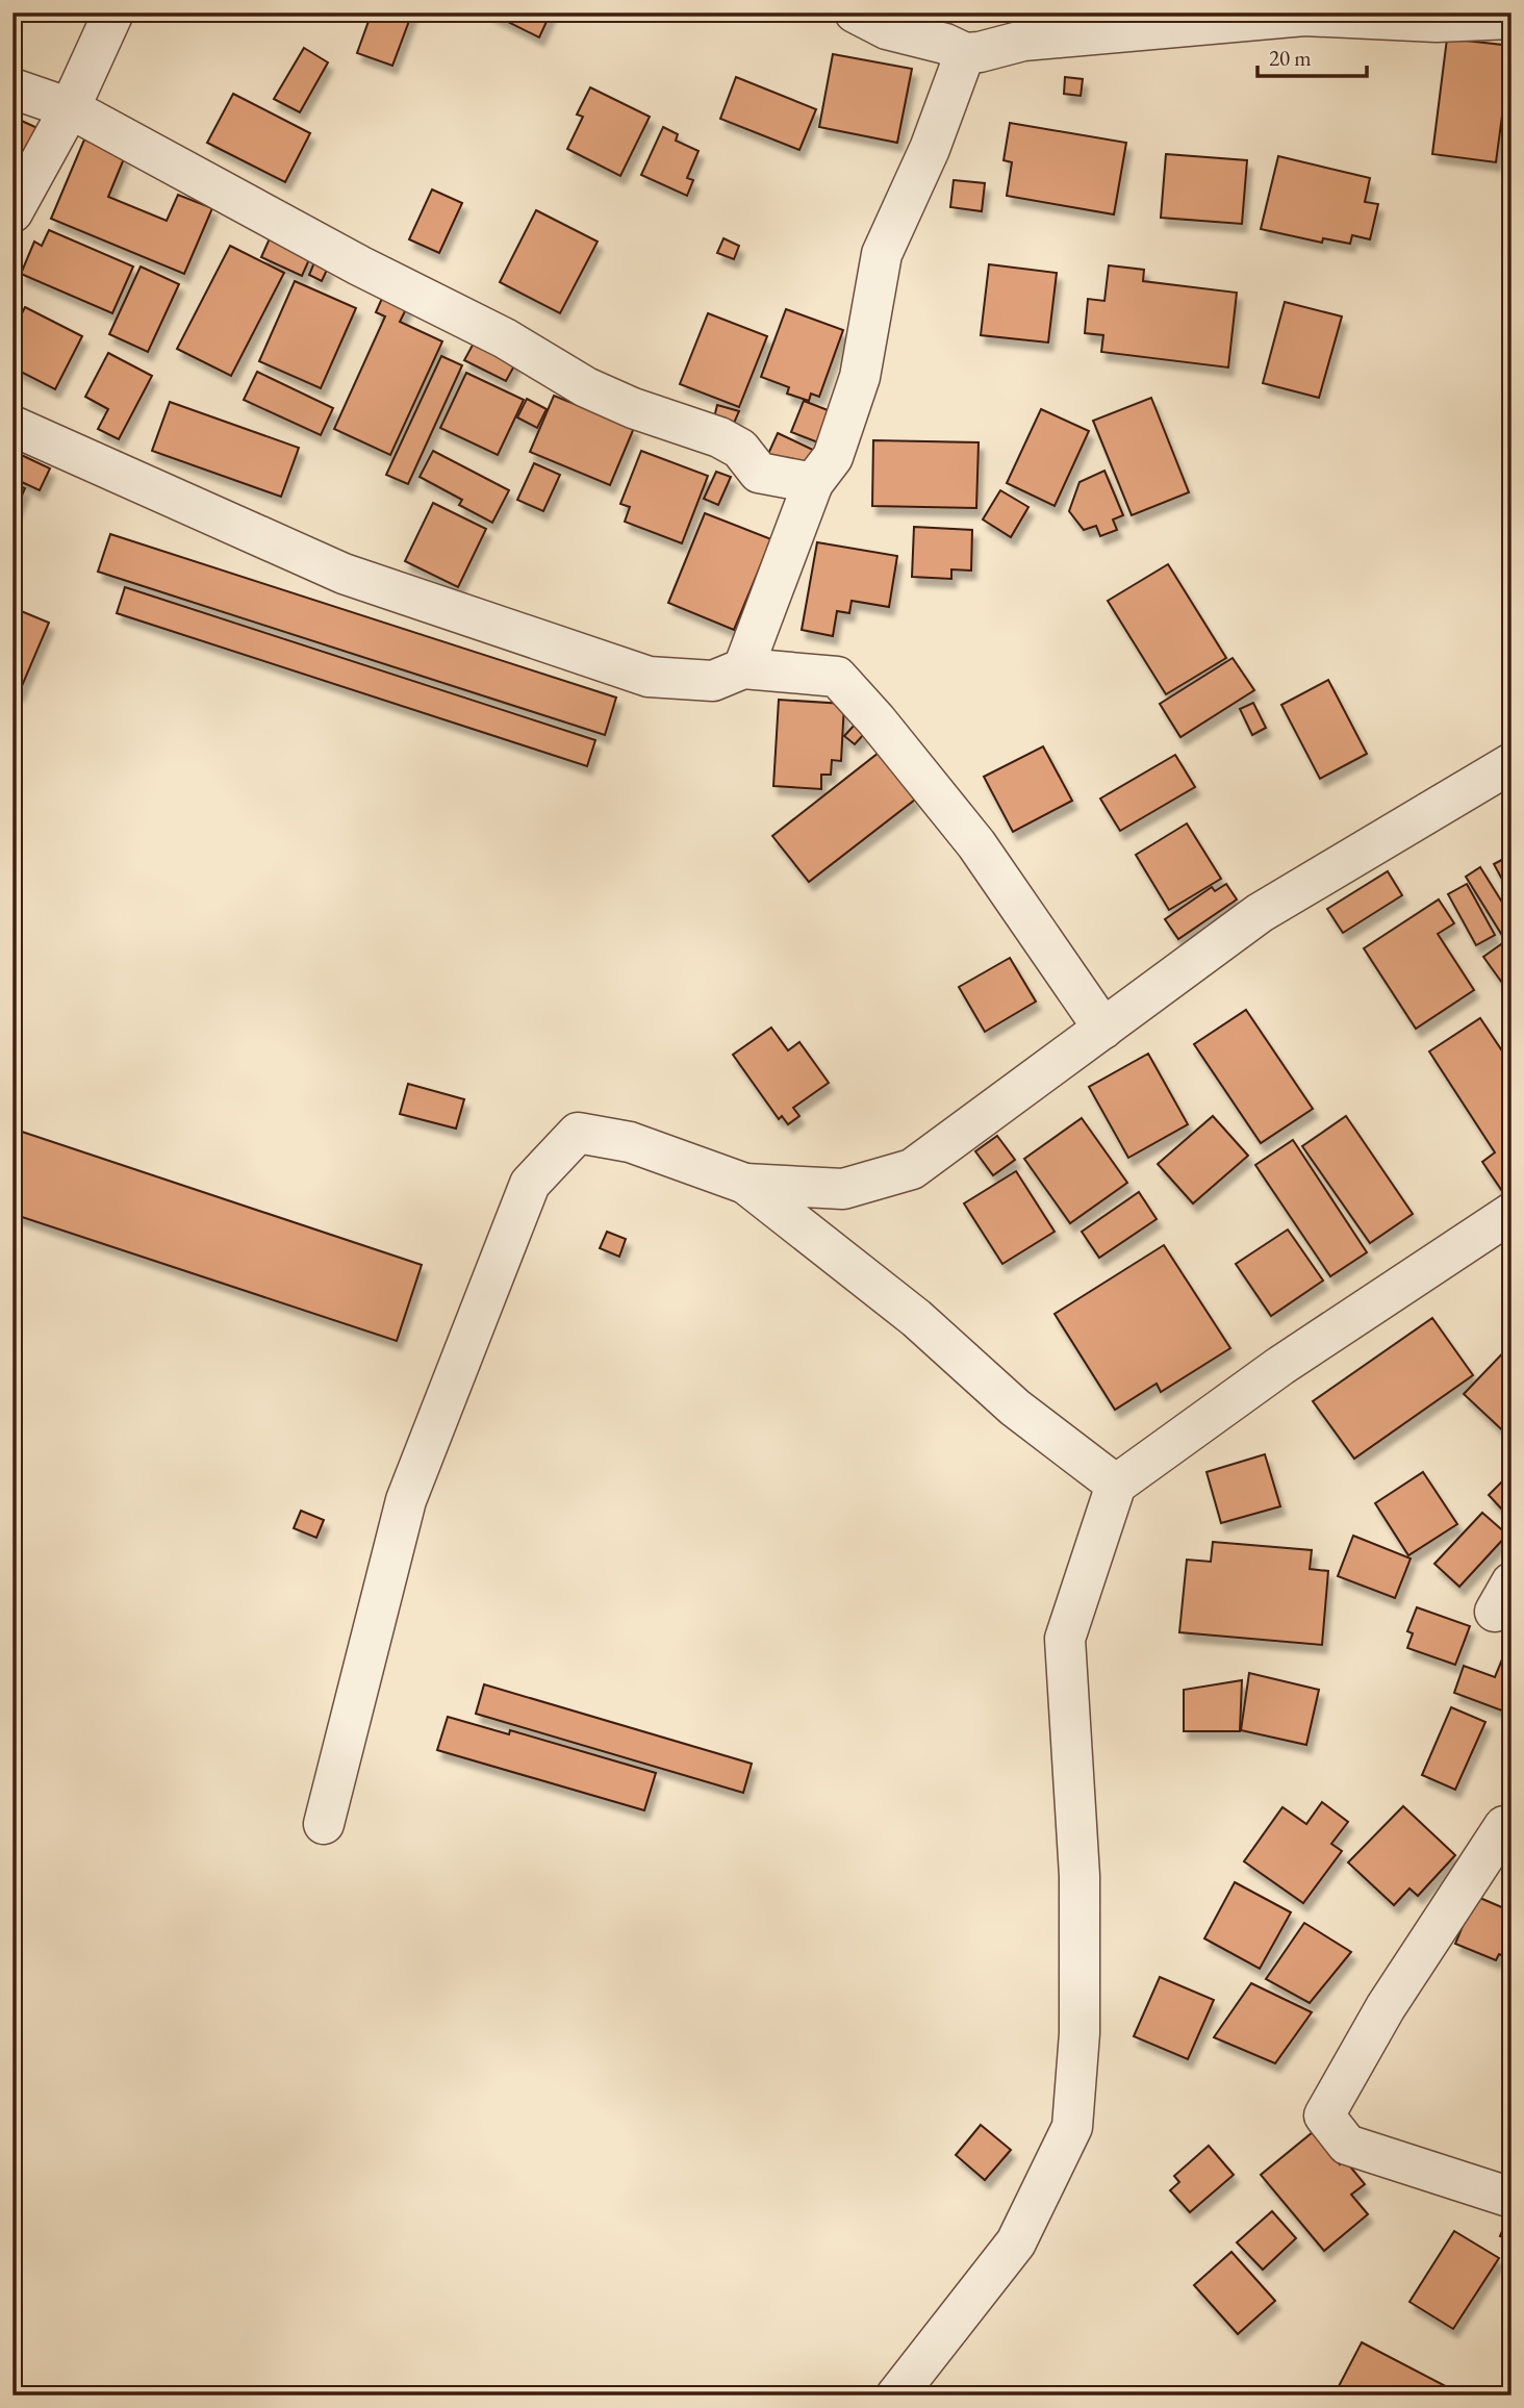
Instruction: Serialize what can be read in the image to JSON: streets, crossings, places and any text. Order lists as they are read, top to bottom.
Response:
{
  "scale_bar": "20 m"
}
